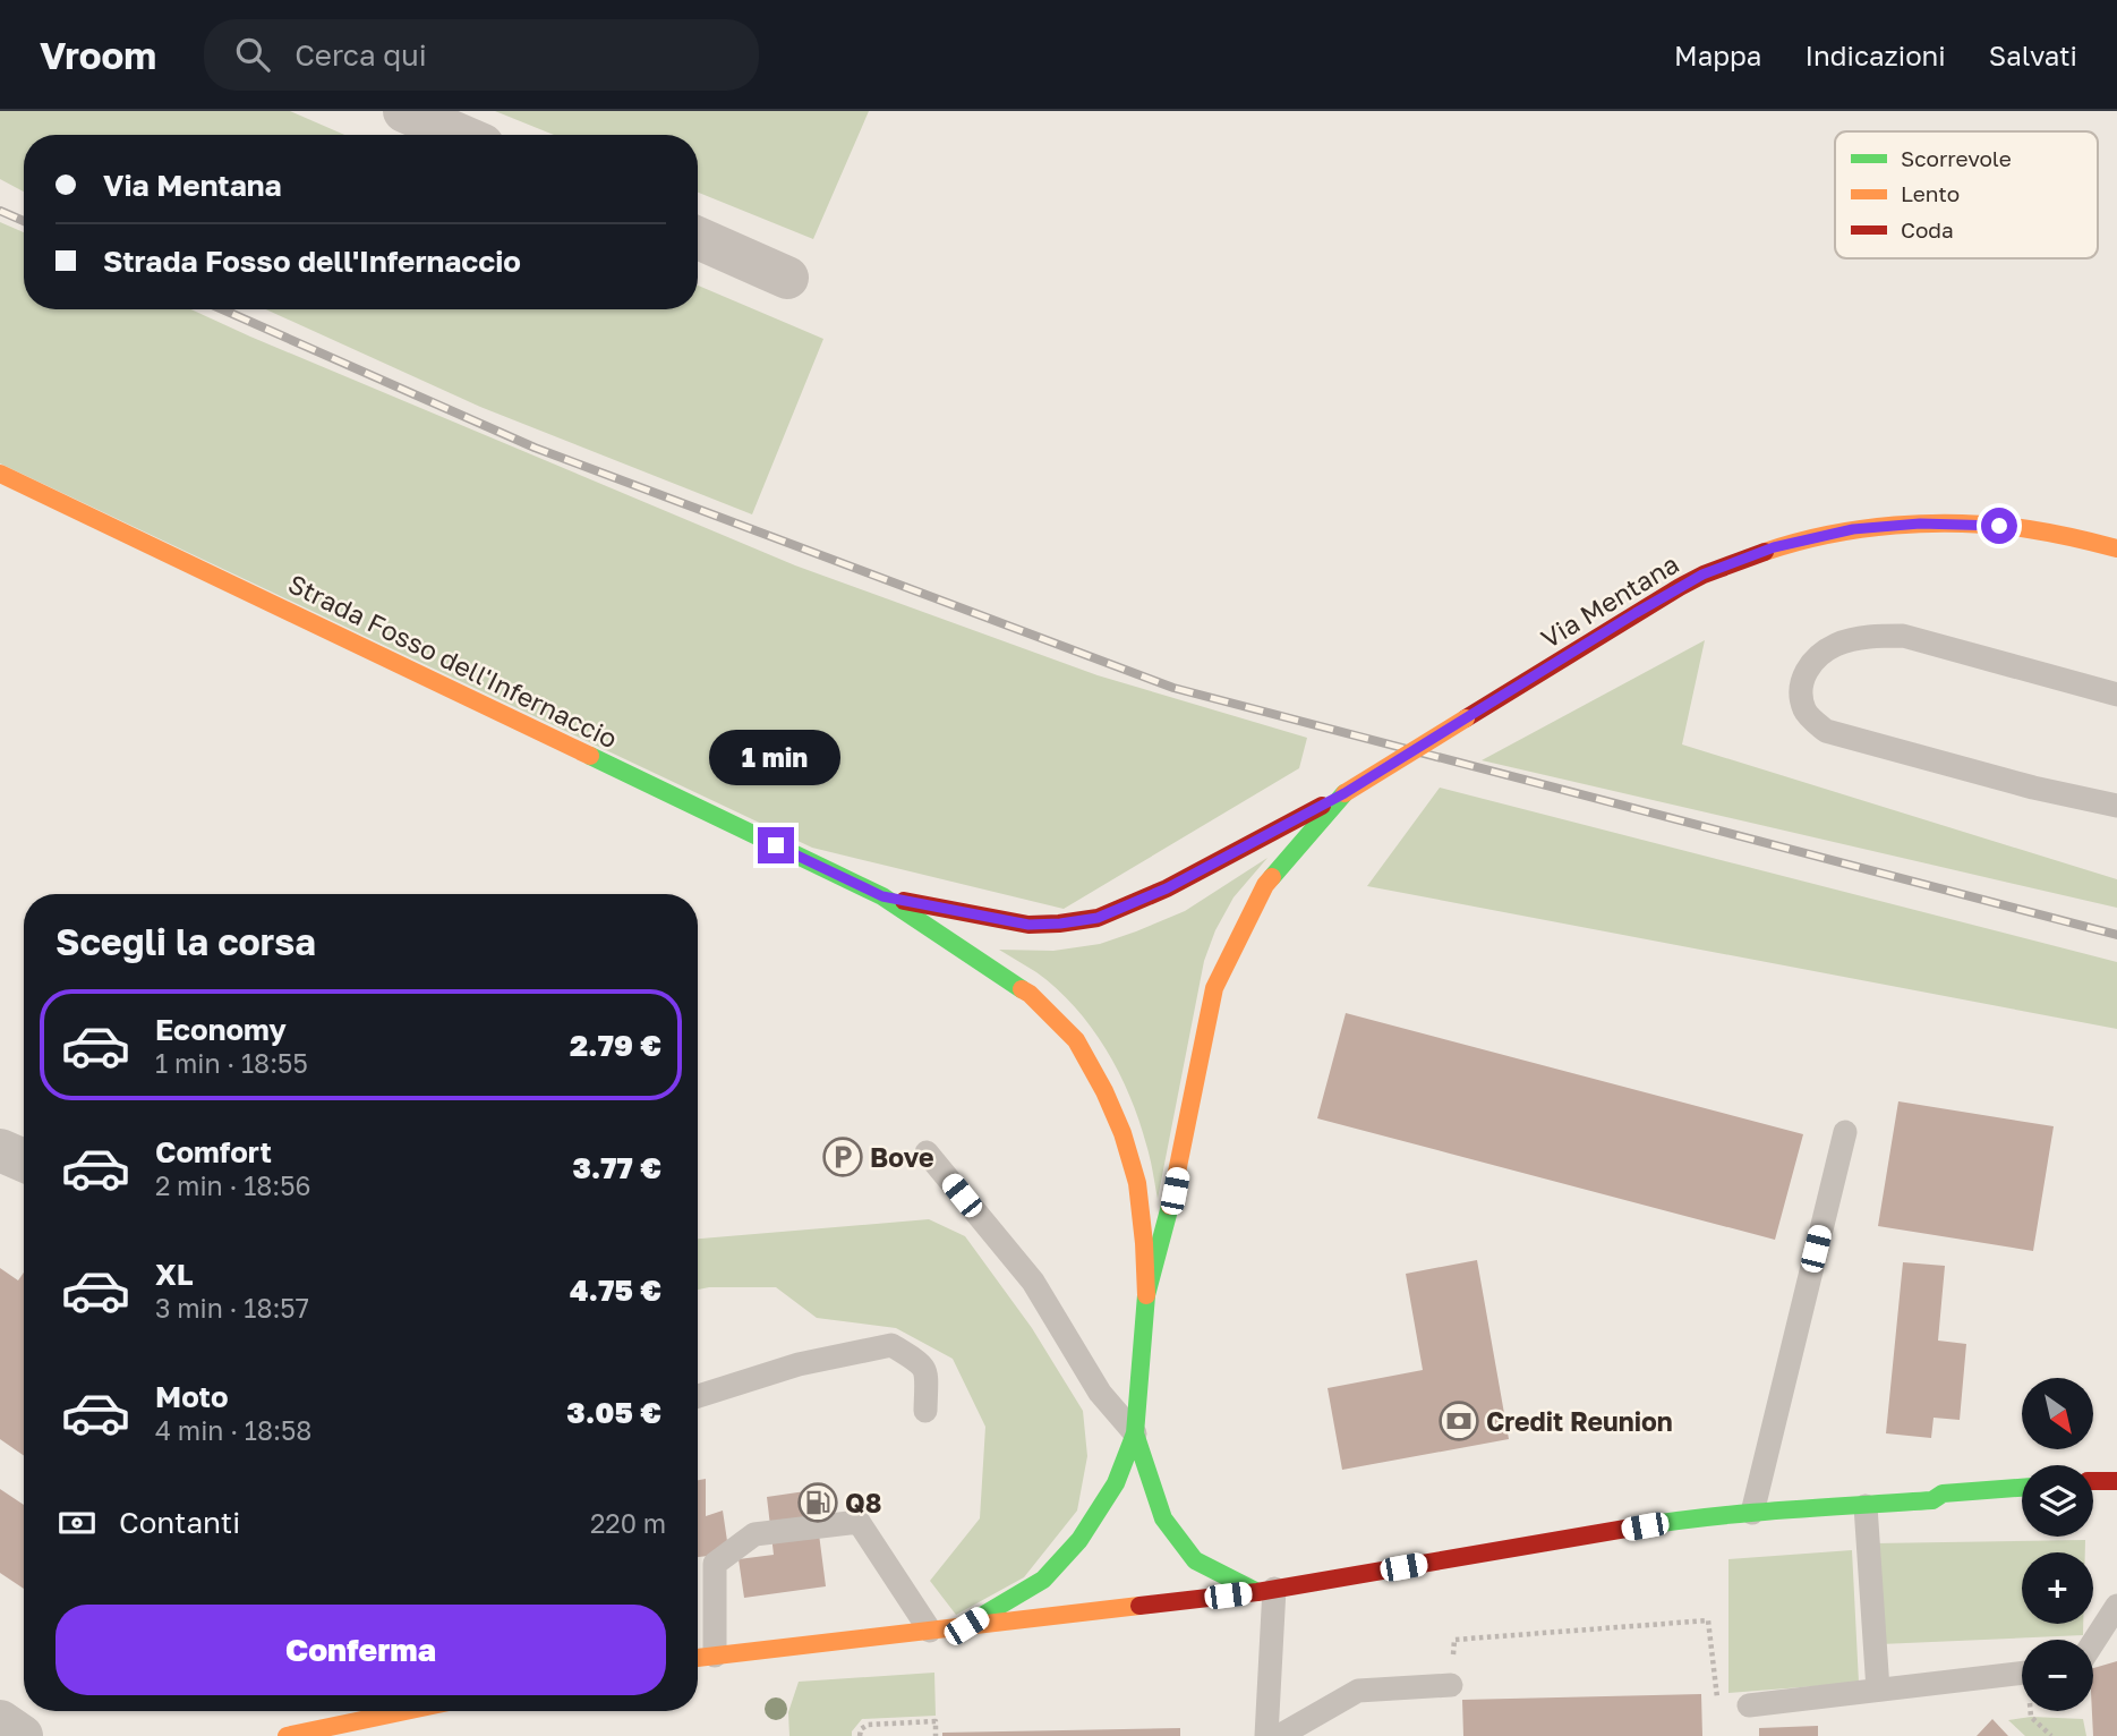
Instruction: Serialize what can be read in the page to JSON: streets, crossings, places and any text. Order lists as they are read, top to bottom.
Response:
{
  "streets": {
    "main road": ["Via Mentana", "Strada Fosso dell'Infernaccio"]
  },
  "crossings": [
    ["Via Mentana", "Strada Fosso dell'Infernaccio"]
  ],
  "places": {
    "parking": ["Bove"],
    "bank": ["Credit Reunion"],
    "fuel station": ["Q8"]
  },
  "legend": ["Scorrevole", "Lento", "Coda"],
  "north": "bottom right",
  "page": {
    "header": "Vroom",
    "search": "Cerca qui",
    "nav": ["Mappa", "Indicazioni", "Salvati"],
    "banner": ["Via Mentana", "Strada Fosso dell'Infernaccio"],
    "bubble": "1 min",
    "heading": "Scegli la corsa",
    "list": [
      {
        "name": "Economy",
        "note": "1 min · 18:55",
        "value": "2.79 €"
      },
      {
        "name": "Comfort",
        "note": "2 min · 18:56",
        "value": "3.77 €"
      },
      {
        "name": "XL",
        "note": "3 min · 18:57",
        "value": "4.75 €"
      },
      {
        "name": "Moto",
        "note": "4 min · 18:58",
        "value": "3.05 €"
      }
    ],
    "map_buttons": ["+", "−"],
    "pay": ["Contanti", "220 m"],
    "buttons": "Conferma"
  }
}
